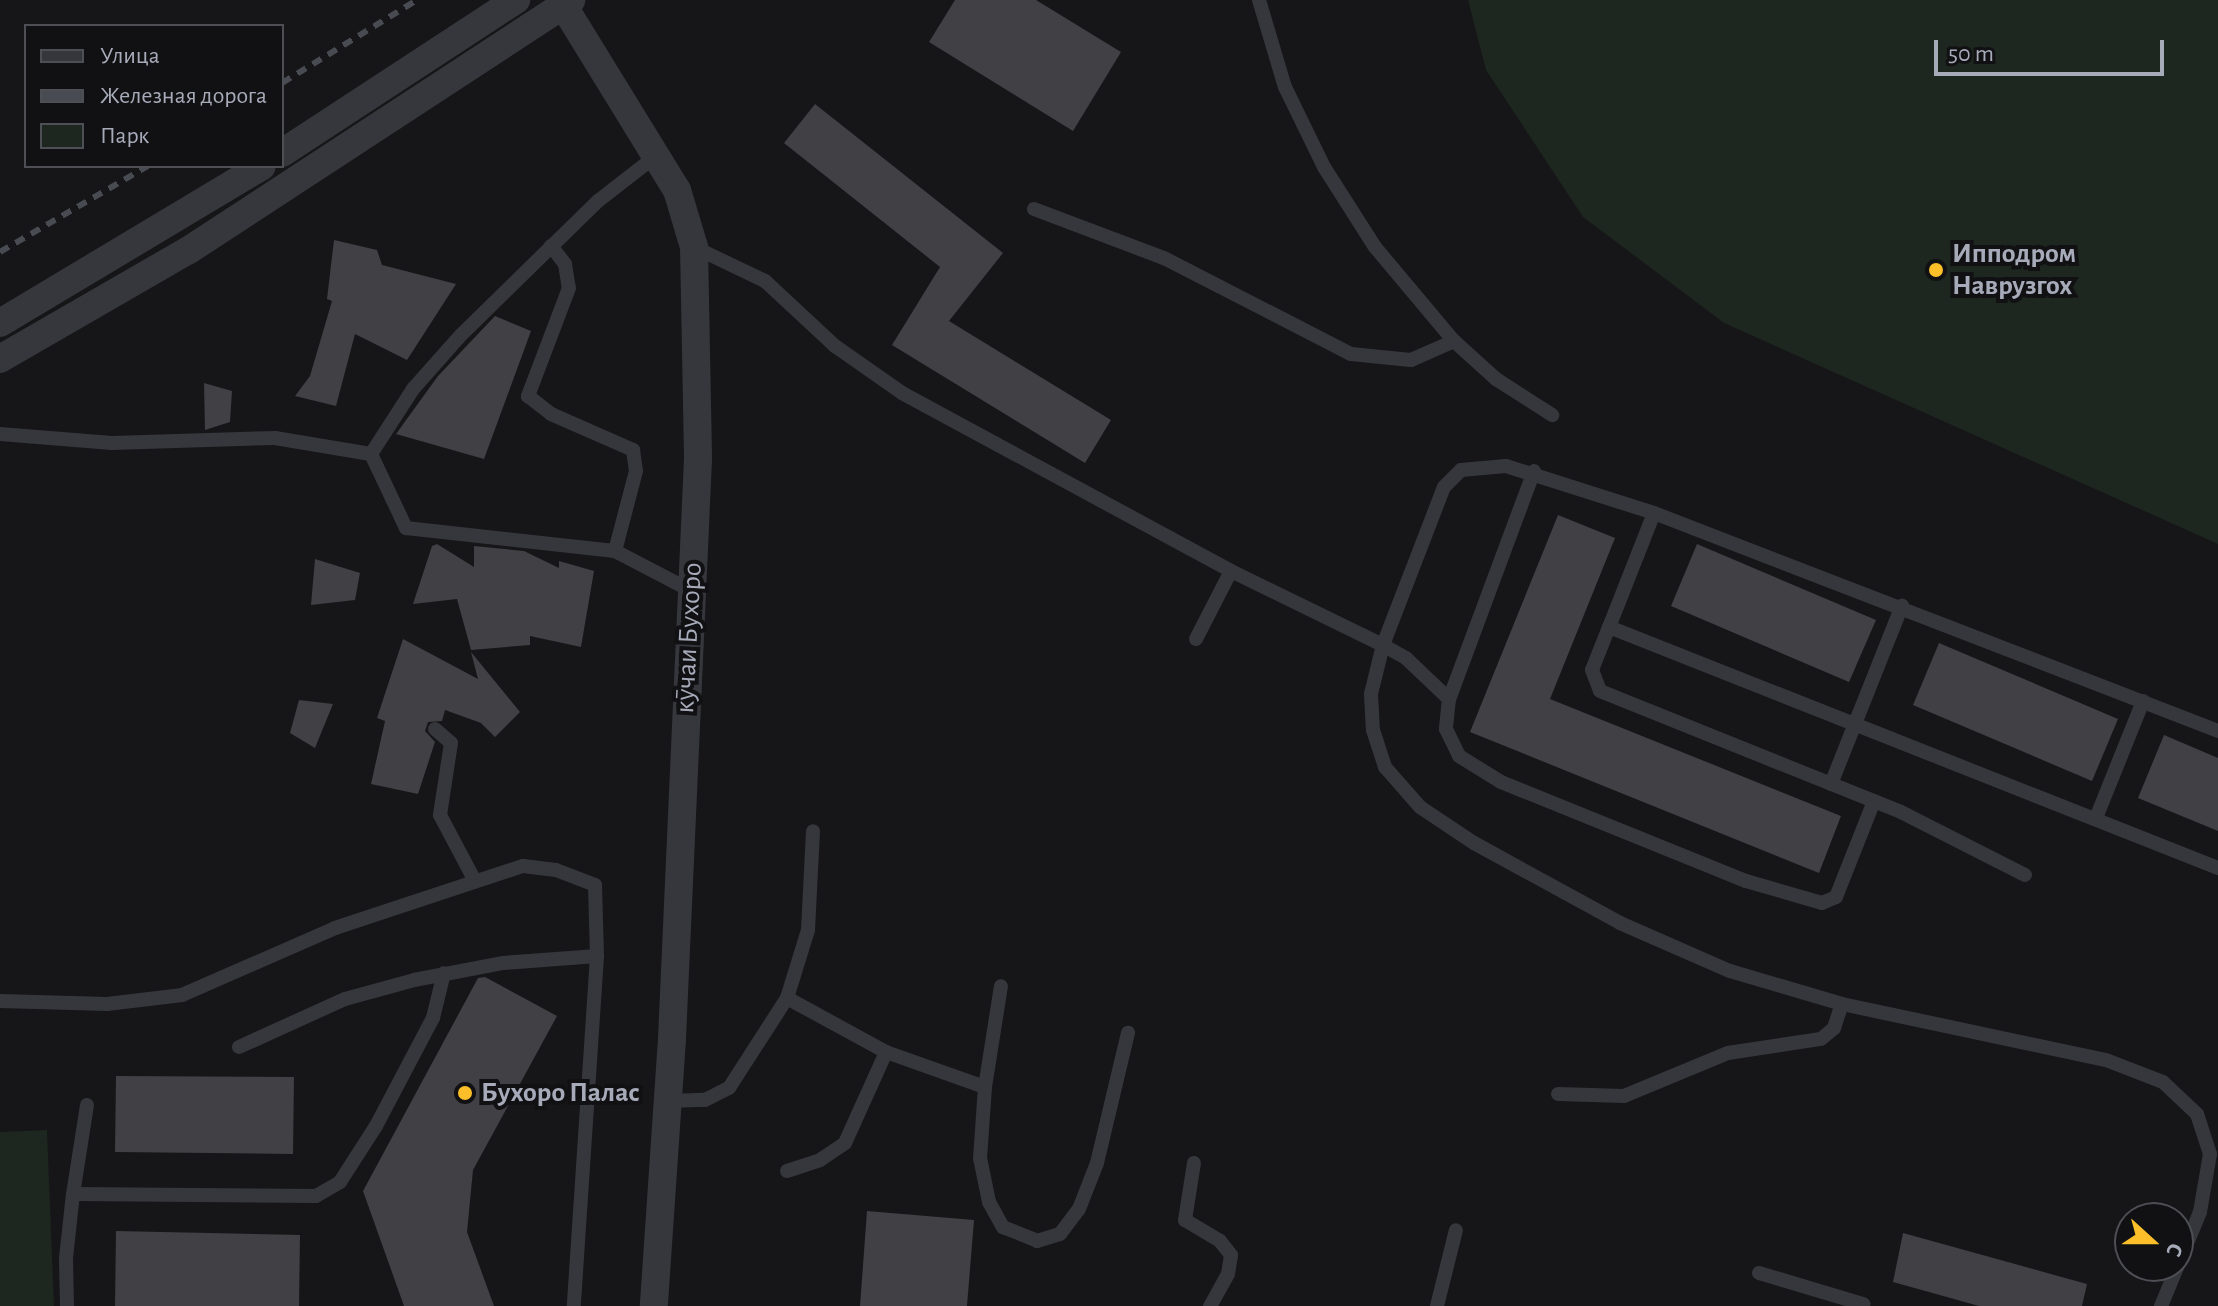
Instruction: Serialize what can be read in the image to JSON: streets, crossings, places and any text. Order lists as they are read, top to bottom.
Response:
{
  "streets": {
    "street": ["кӯчаи Бухоро"]
  },
  "places": ["Ипподром Наврузгох", "Бухоро Палас"],
  "legend": ["Улица", "Железная дорога", "Парк"],
  "scale_bar": "50 m",
  "north": "right"
}
